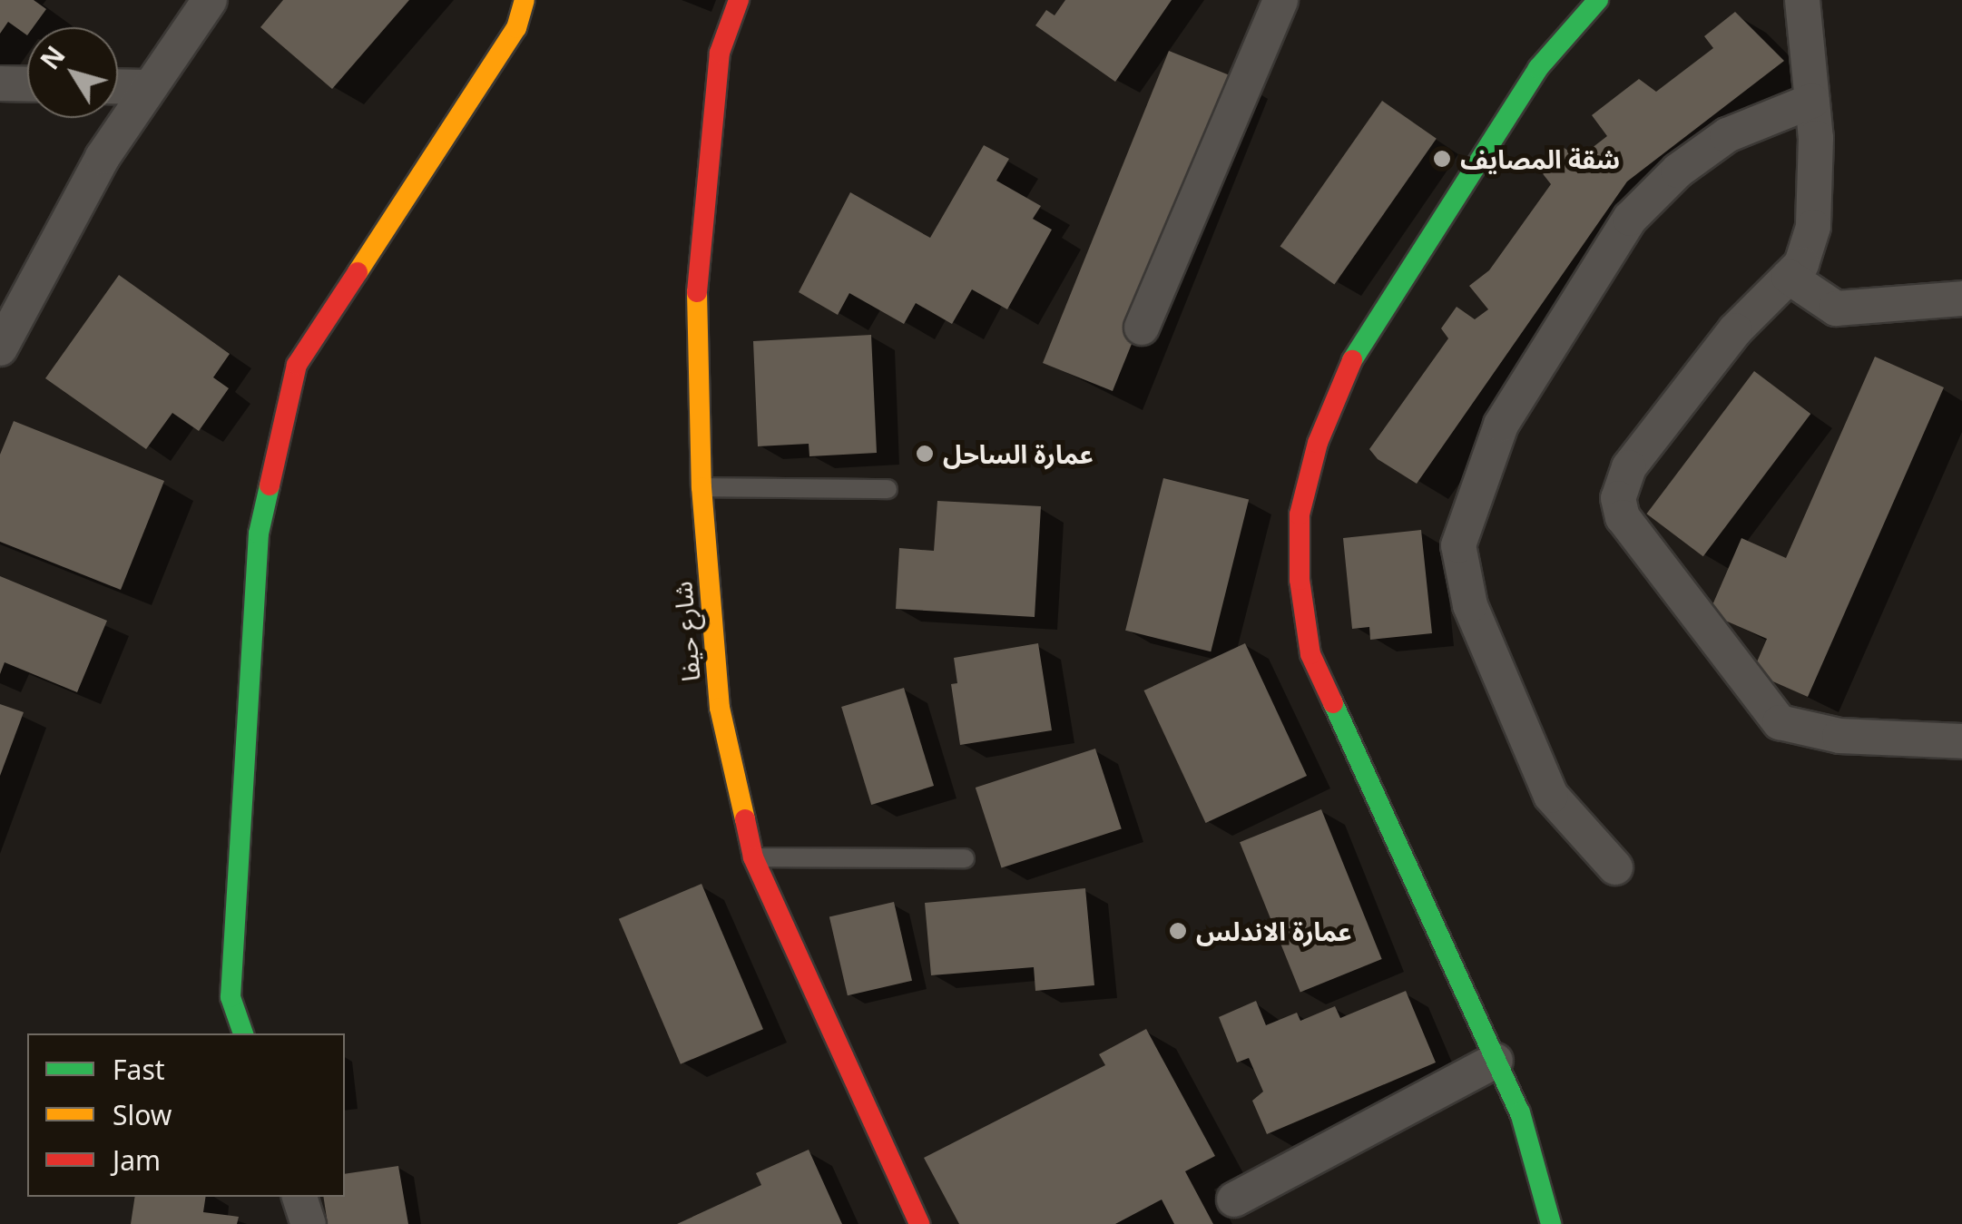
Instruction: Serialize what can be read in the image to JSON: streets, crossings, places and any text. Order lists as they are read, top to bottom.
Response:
{
  "streets": {
    "street": ["شارع حيفا"]
  },
  "places": ["شقة المصايف", "عمارة الساحل", "عمارة الاندلس"],
  "legend": ["Fast", "Slow", "Jam"],
  "north": "top left"
}
